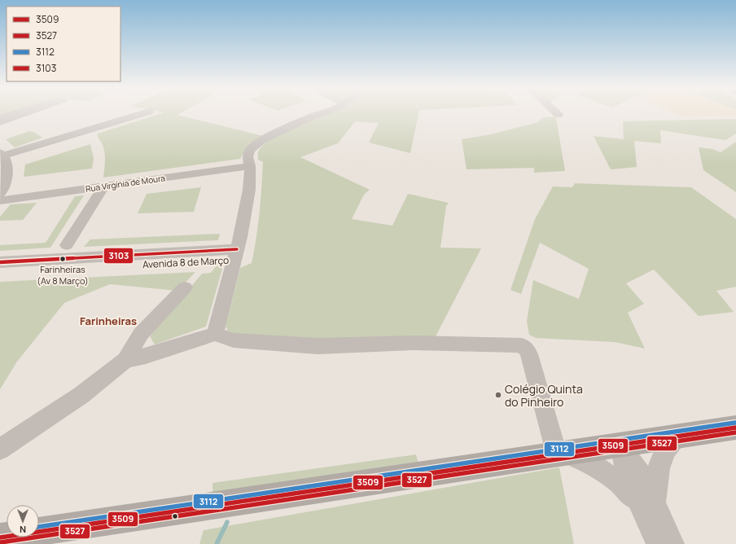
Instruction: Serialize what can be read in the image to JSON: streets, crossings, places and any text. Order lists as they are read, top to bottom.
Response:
{
  "streets": {
    "street": ["Rua Virgínia de Moura", "Avenida 8 de Março"]
  },
  "districts": ["Farinheiras"],
  "places": ["Farinheiras (Av 8 Março)", "Colégio Quinta do Pinheiro"],
  "lines": [
    "transit line 3103",
    "transit line 3112",
    "transit line 3509",
    "transit line 3527"
  ],
  "legend": [
    "3509",
    "3527",
    "3112",
    "3103"
  ],
  "north": "bottom"
}
